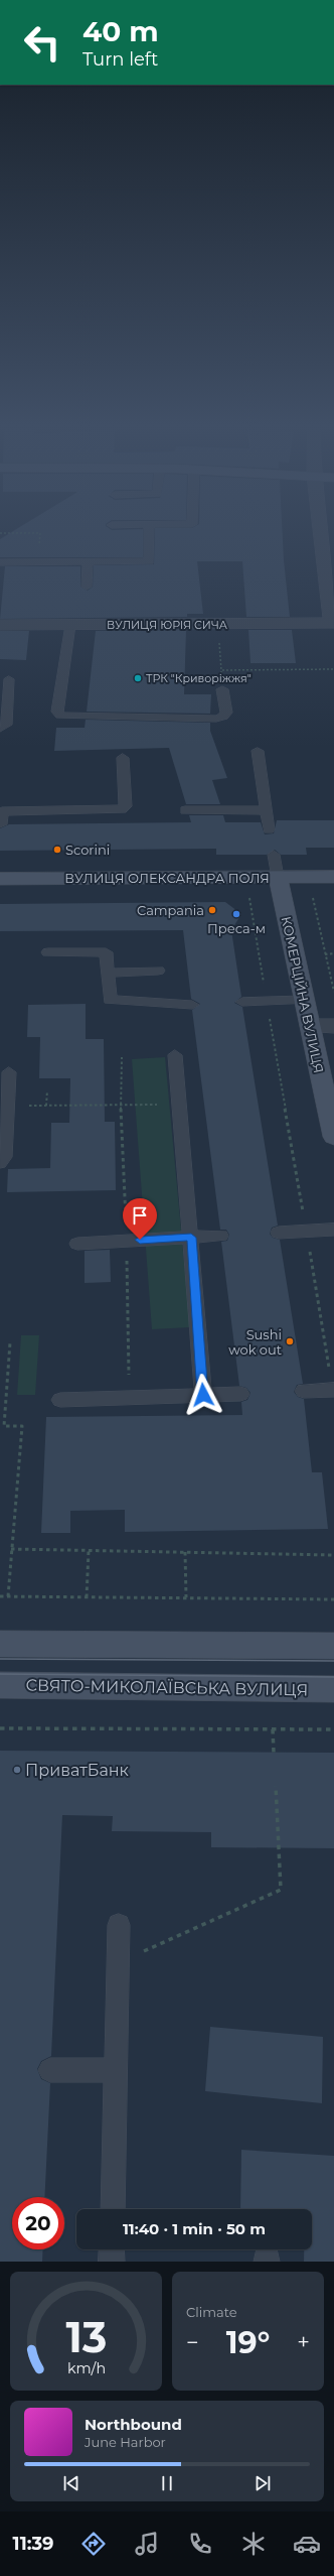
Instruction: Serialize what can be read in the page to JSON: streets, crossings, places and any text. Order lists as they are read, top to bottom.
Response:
{
  "streets": {
    "street": [
      "ВУЛИЦЯ ЮРІЯ СИЧА",
      "ВУЛИЦЯ ОЛЕКСАНДРА ПОЛЯ",
      "КОМЕРЦІЙНА ВУЛИЦЯ",
      "СВЯТО-МИКОЛАЇВСЬКА ВУЛИЦЯ"
    ]
  },
  "crossings": [
    ["ВУЛИЦЯ ОЛЕКСАНДРА ПОЛЯ", "КОМЕРЦІЙНА ВУЛИЦЯ"]
  ],
  "places": [
    "ТРК \"Криворіжжя\"",
    "Scorini",
    "Campania",
    "Преса-м",
    "Sushi wok out",
    "ПриватБанк"
  ],
  "page": {
    "turn": ["40 m", "Turn left"],
    "limit": "20",
    "trip": "11:40 · 1 min · 50 m",
    "tile": "Climate",
    "heat": ["−", "19°", "+"],
    "song": ["Northbound", "June Harbor"],
    "tabs": "11:39",
    "gauge": ["13", "km/h"]
  }
}
